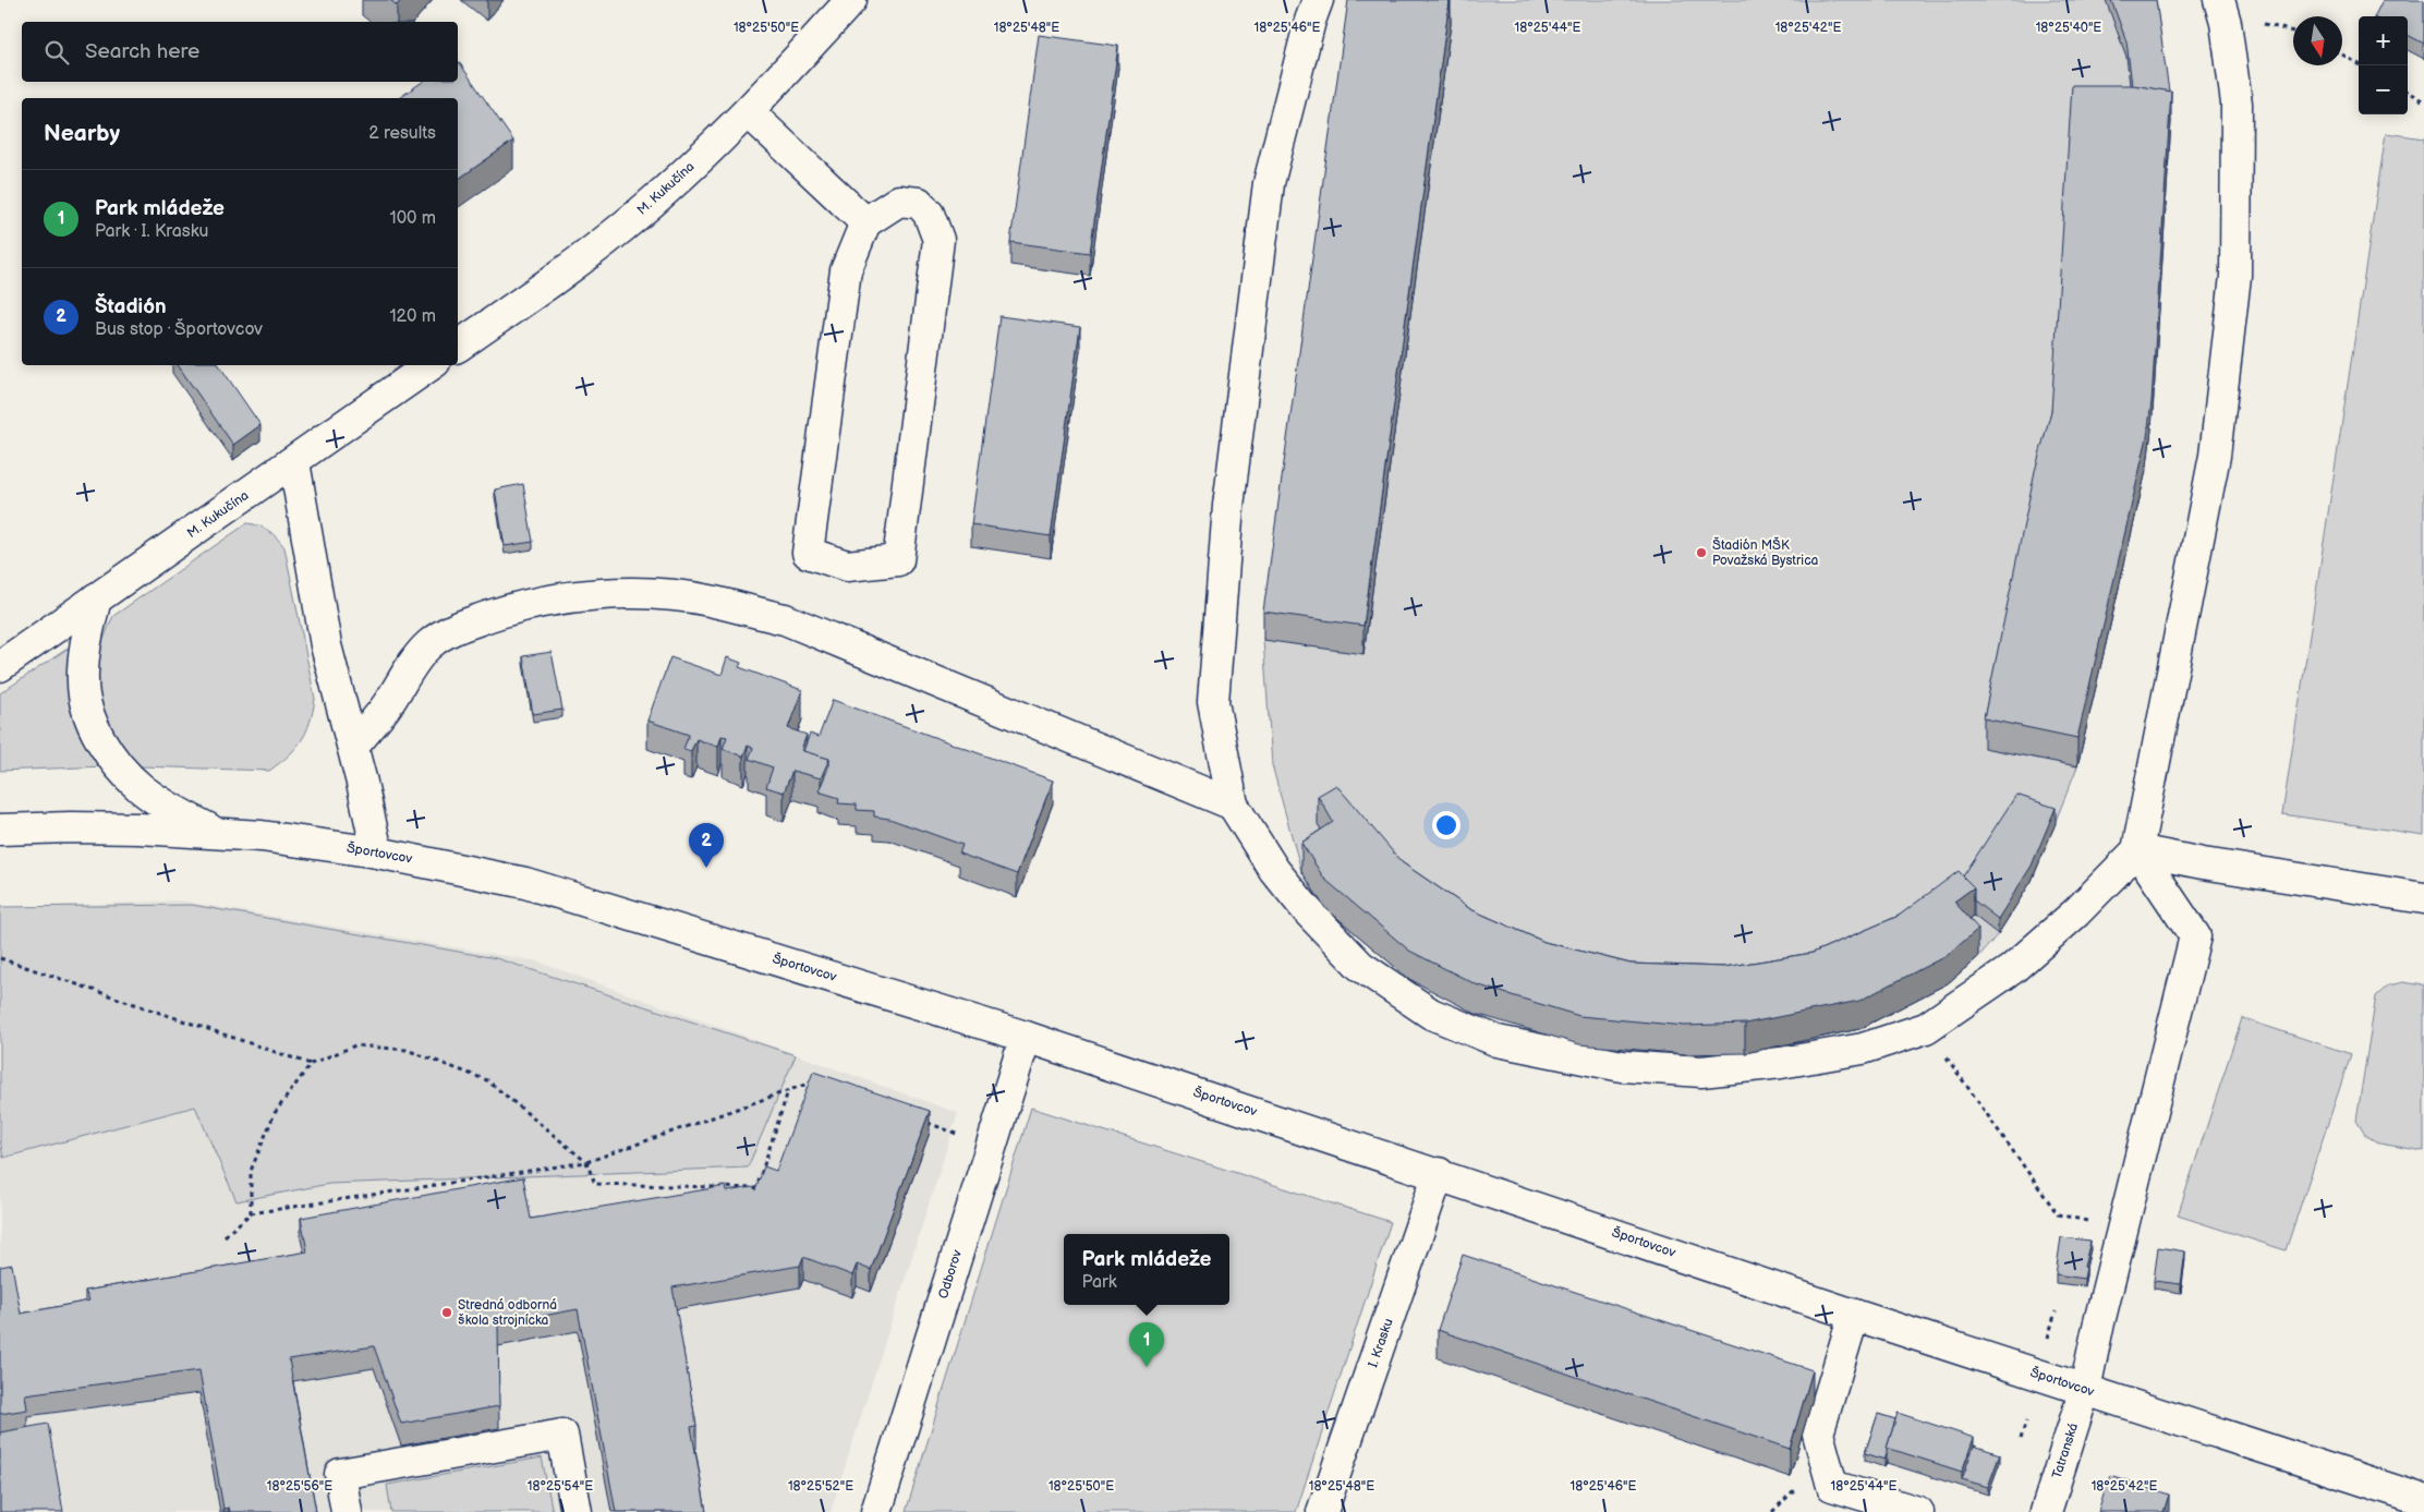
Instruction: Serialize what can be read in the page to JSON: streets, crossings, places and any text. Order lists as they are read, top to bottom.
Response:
{
  "streets": {
    "street": [
      "M. Kukučína",
      "Športovcov",
      "Odborov",
      "I. Krasku",
      "Tatranská"
    ]
  },
  "crossings": [
    ["Športovcov", "Odborov"],
    ["Športovcov", "I. Krasku"],
    ["Športovcov", "Tatranská"]
  ],
  "places": ["Štadión MŠK Považská Bystrica", "Stredná odborná škola strojnícka"],
  "north": "bottom",
  "page": {
    "map_buttons": ["+", "−"],
    "search": "Search here",
    "heading": ["Nearby", "2 results"],
    "list": [
      {
        "mark": "1",
        "name": "Park mládeže",
        "note": "Park · I. Krasku",
        "value": "100 m"
      },
      {
        "mark": "2",
        "name": "Štadión",
        "note": "Bus stop · Športovcov",
        "value": "120 m"
      }
    ],
    "pins": ["2", "1"],
    "popup": ["Park mládeže", "Park"]
  },
  "coordinates": [
    "18°25'50\"E",
    "18°25'48\"E",
    "18°25'46\"E",
    "18°25'44\"E",
    "18°25'42\"E",
    "18°25'40\"E",
    "18°25'56\"E",
    "18°25'54\"E",
    "18°25'52\"E"
  ]
}
